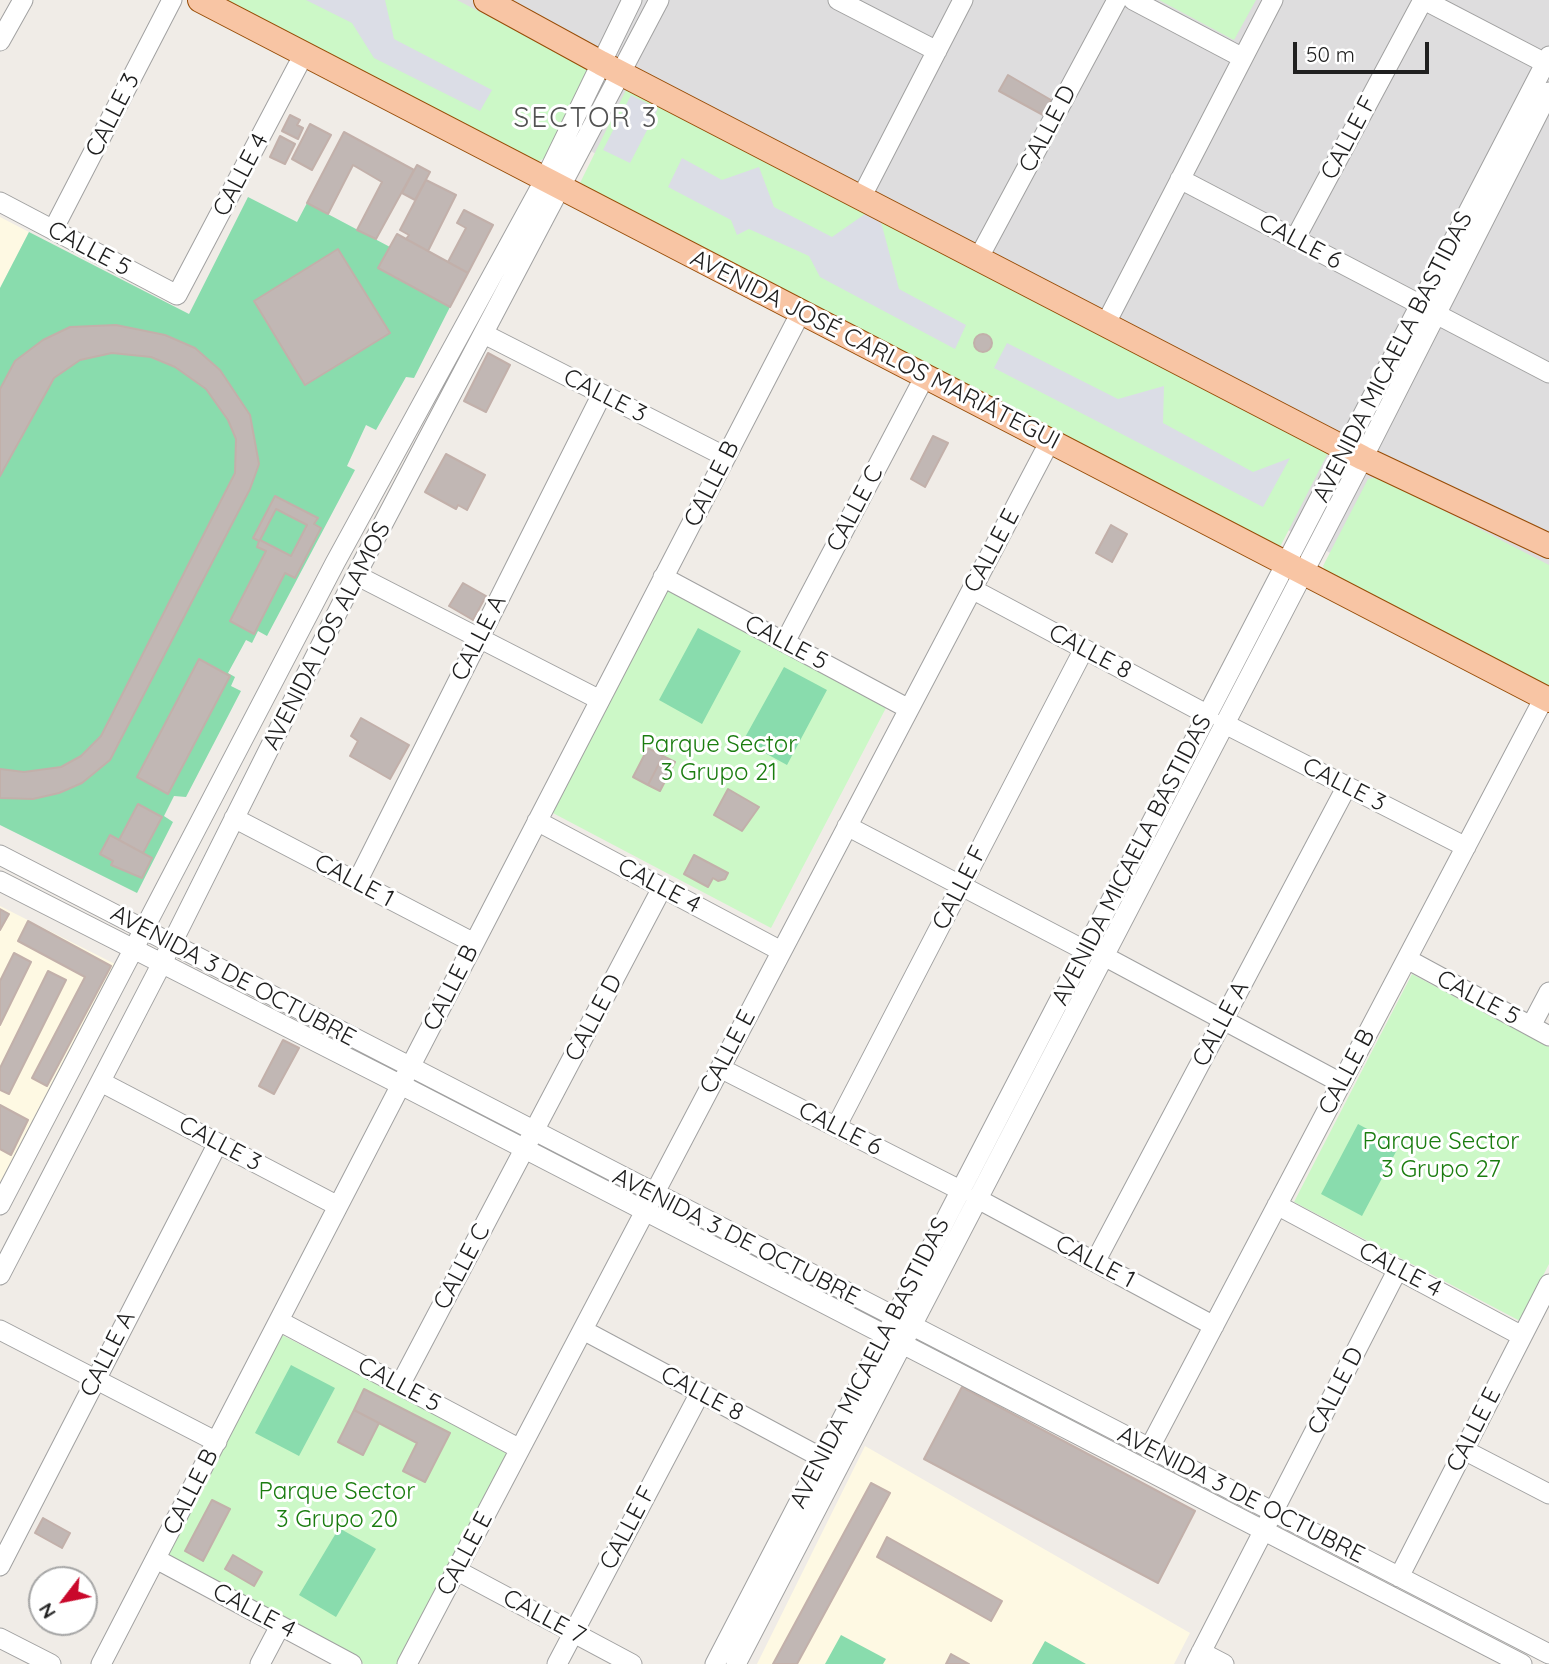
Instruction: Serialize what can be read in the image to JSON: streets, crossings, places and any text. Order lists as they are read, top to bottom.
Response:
{
  "streets": {
    "main road": ["AVENIDA JOSÉ CARLOS MARIÁTEGUI"],
    "street": [
      "CALLE 3",
      "CALLE D",
      "CALLE F",
      "CALLE 4",
      "CALLE 6",
      "CALLE 5",
      "AVENIDA MICAELA BASTIDAS",
      "CALLE B",
      "CALLE C",
      "CALLE E",
      "AVENIDA LOS ALAMOS",
      "CALLE A",
      "CALLE 8",
      "CALLE 1",
      "AVENIDA 3 DE OCTUBRE",
      "CALLE 7"
    ]
  },
  "crossings": [
    ["CALLE 3", "CALLE 5"],
    ["CALLE 3", "AVENIDA MICAELA BASTIDAS"],
    ["CALLE 3", "CALLE B"],
    ["CALLE 3", "AVENIDA LOS ALAMOS"],
    ["CALLE 3", "CALLE A"],
    ["CALLE 3", "CALLE 8"],
    ["CALLE D", "CALLE 4"],
    ["CALLE D", "CALLE C"],
    ["CALLE D", "AVENIDA 3 DE OCTUBRE"],
    ["CALLE F", "CALLE 6"],
    ["CALLE F", "CALLE 8"],
    ["CALLE F", "CALLE 7"],
    ["CALLE 4", "CALLE 5"],
    ["CALLE 4", "AVENIDA JOSÉ CARLOS MARIÁTEGUI"],
    ["CALLE 4", "CALLE B"],
    ["CALLE 4", "CALLE E"],
    ["CALLE 6", "AVENIDA MICAELA BASTIDAS"],
    ["CALLE 6", "CALLE E"],
    ["CALLE 6", "CALLE 1"],
    ["CALLE 5", "CALLE B"],
    ["CALLE 5", "CALLE C"],
    ["CALLE 5", "CALLE E"],
    ["AVENIDA JOSÉ CARLOS MARIÁTEGUI", "AVENIDA MICAELA BASTIDAS"],
    ["AVENIDA JOSÉ CARLOS MARIÁTEGUI", "CALLE B"],
    ["AVENIDA JOSÉ CARLOS MARIÁTEGUI", "CALLE C"],
    ["AVENIDA JOSÉ CARLOS MARIÁTEGUI", "CALLE E"],
    ["AVENIDA JOSÉ CARLOS MARIÁTEGUI", "AVENIDA LOS ALAMOS"],
    ["AVENIDA MICAELA BASTIDAS", "CALLE 8"],
    ["AVENIDA MICAELA BASTIDAS", "CALLE 1"],
    ["AVENIDA MICAELA BASTIDAS", "AVENIDA 3 DE OCTUBRE"],
    ["CALLE B", "CALLE 1"],
    ["CALLE B", "AVENIDA 3 DE OCTUBRE"],
    ["CALLE C", "AVENIDA 3 DE OCTUBRE"],
    ["CALLE E", "CALLE 8"],
    ["CALLE E", "AVENIDA 3 DE OCTUBRE"],
    ["CALLE E", "CALLE 7"],
    ["AVENIDA LOS ALAMOS", "CALLE 1"],
    ["AVENIDA LOS ALAMOS", "AVENIDA 3 DE OCTUBRE"],
    ["CALLE A", "CALLE 1"]
  ],
  "districts": ["SECTOR 3"],
  "parks": ["Parque Sector 3 Grupo 21", "Parque Sector 3 Grupo 27", "Parque Sector 3 Grupo 20"],
  "scale_bar": "50 m",
  "north": "bottom left"
}
